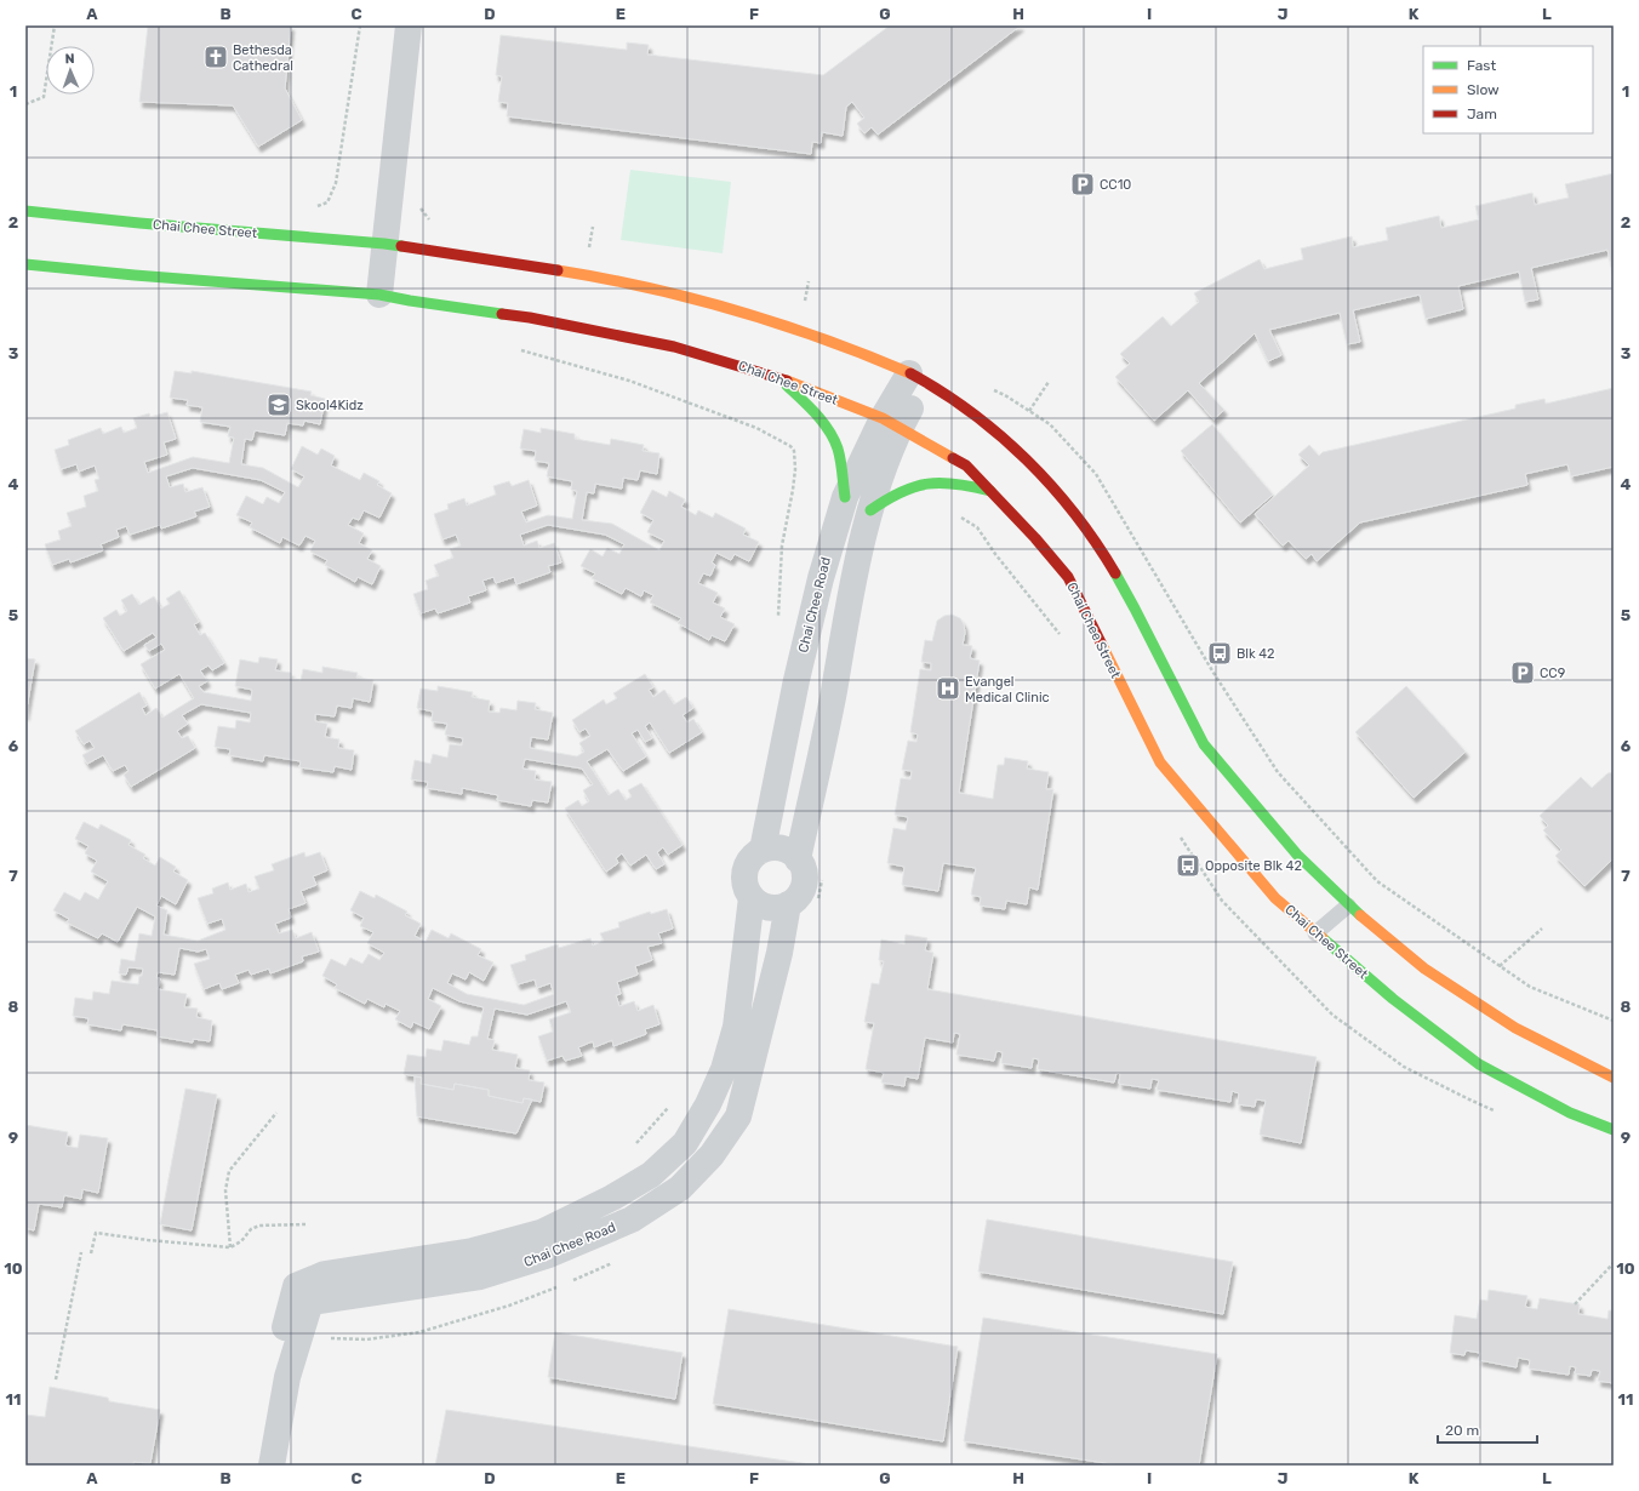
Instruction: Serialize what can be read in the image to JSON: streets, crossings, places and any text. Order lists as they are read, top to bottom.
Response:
{
  "streets": {
    "street": ["Chai Chee Street", "Chai Chee Road"]
  },
  "crossings": [
    ["Chai Chee Street", "Chai Chee Road"]
  ],
  "places": {
    "church": ["Bethesda Cathedral"],
    "parking": ["CC10", "CC9"],
    "school or university": ["Skool4Kidz"],
    "bus stop": ["Blk 42", "Opposite Blk 42"],
    "hospital": ["Evangel Medical Clinic"]
  },
  "legend": ["Fast", "Slow", "Jam"],
  "scale_bar": "20 m",
  "north": "top",
  "grid": {
    "columns": [
      "A",
      "B",
      "C",
      "D",
      "E",
      "F",
      "G",
      "H",
      "I",
      "J",
      "K",
      "L"
    ],
    "rows": [
      "1",
      "2",
      "3",
      "4",
      "5",
      "6",
      "7",
      "8",
      "9",
      "10",
      "11"
    ]
  }
}
